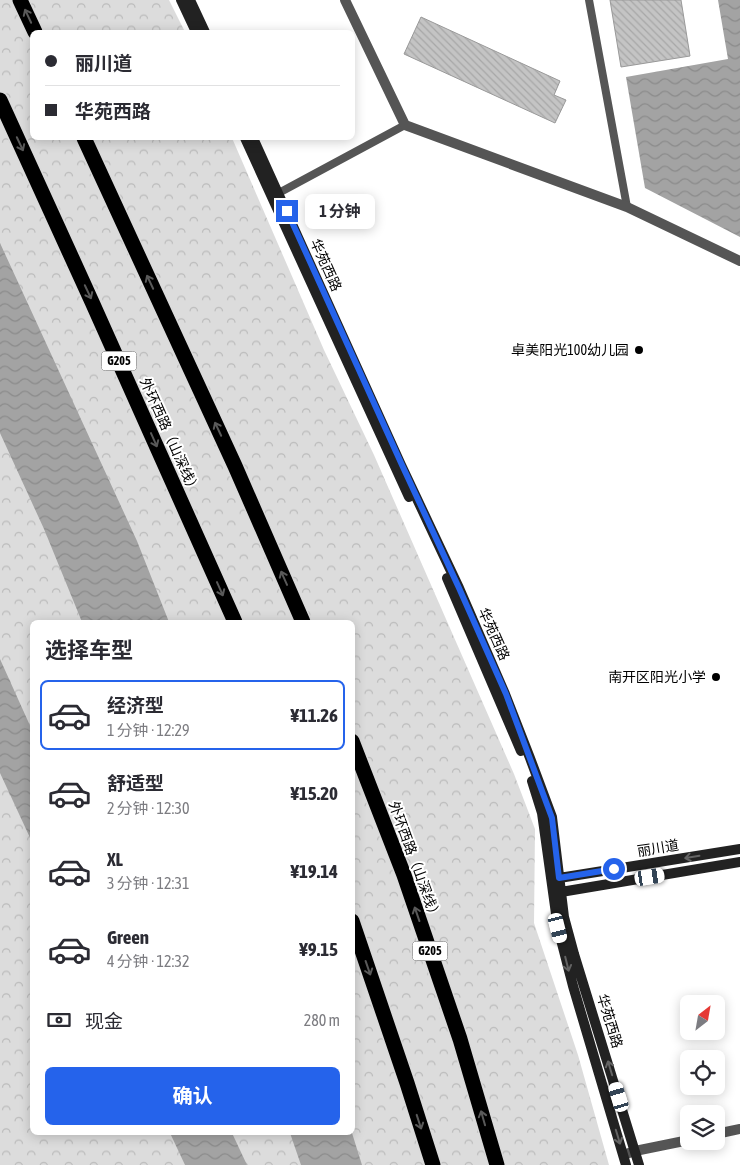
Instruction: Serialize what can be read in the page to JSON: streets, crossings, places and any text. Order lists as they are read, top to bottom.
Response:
{
  "streets": {
    "highway": ["G205", "外环西路（山深线）"],
    "street": ["华苑西路", "丽川道"]
  },
  "crossings": [
    ["华苑西路", "丽川道"]
  ],
  "places": ["卓美阳光100幼儿园", "南开区阳光小学"],
  "north": "top right",
  "page": {
    "banner": ["丽川道", "华苑西路"],
    "bubble": "1 分钟",
    "heading": "选择车型",
    "list": [
      {
        "name": "经济型",
        "note": "1 分钟 · 12:29",
        "value": "¥11.26"
      },
      {
        "name": "舒适型",
        "note": "2 分钟 · 12:30",
        "value": "¥15.20"
      },
      {
        "name": "XL",
        "note": "3 分钟 · 12:31",
        "value": "¥19.14"
      },
      {
        "name": "Green",
        "note": "4 分钟 · 12:32",
        "value": "¥9.15"
      }
    ],
    "pay": ["现金", "280 m"],
    "buttons": "确认"
  }
}
